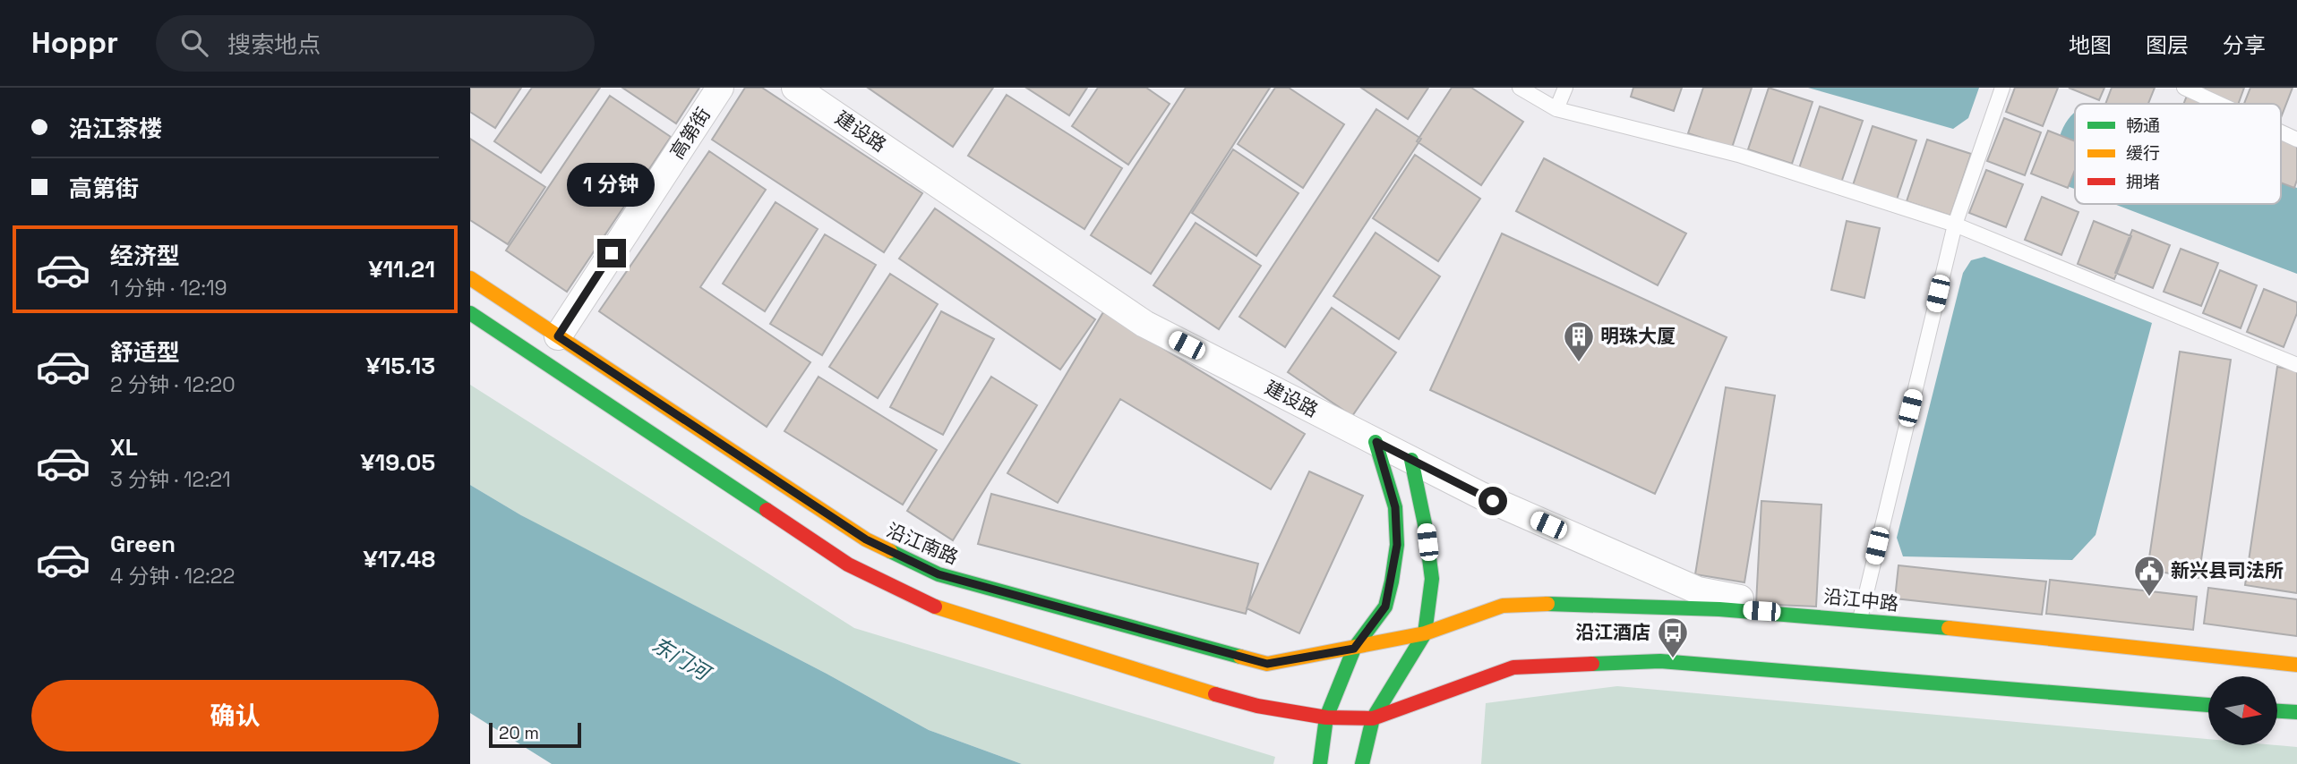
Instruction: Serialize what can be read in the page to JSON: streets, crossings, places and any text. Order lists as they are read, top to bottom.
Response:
{
  "streets": {
    "main road": ["沿江南路", "沿江中路"],
    "street": ["建设路", "高第街"]
  },
  "crossings": [
    ["建设路", "沿江中路"],
    ["高第街", "沿江南路"],
    ["沿江南路", "沿江中路"]
  ],
  "water": ["东门河"],
  "places": {
    "building": ["明珠大厦"],
    "public building": ["新兴县司法所"],
    "bus stop": ["沿江酒店"]
  },
  "legend": ["畅通", "缓行", "拥堵"],
  "scale_bar": "20 m",
  "north": "right",
  "page": {
    "header": "Hoppr",
    "search": "搜索地点",
    "nav": ["地图", "图层", "分享"],
    "banner": ["沿江茶楼", "高第街"],
    "bubble": "1 分钟",
    "list": [
      {
        "name": "经济型",
        "note": "1 分钟 · 12:19",
        "value": "¥11.21"
      },
      {
        "name": "舒适型",
        "note": "2 分钟 · 12:20",
        "value": "¥15.13"
      },
      {
        "name": "XL",
        "note": "3 分钟 · 12:21",
        "value": "¥19.05"
      },
      {
        "name": "Green",
        "note": "4 分钟 · 12:22",
        "value": "¥17.48"
      }
    ],
    "buttons": "确认",
    "scale": "20 m"
  }
}
